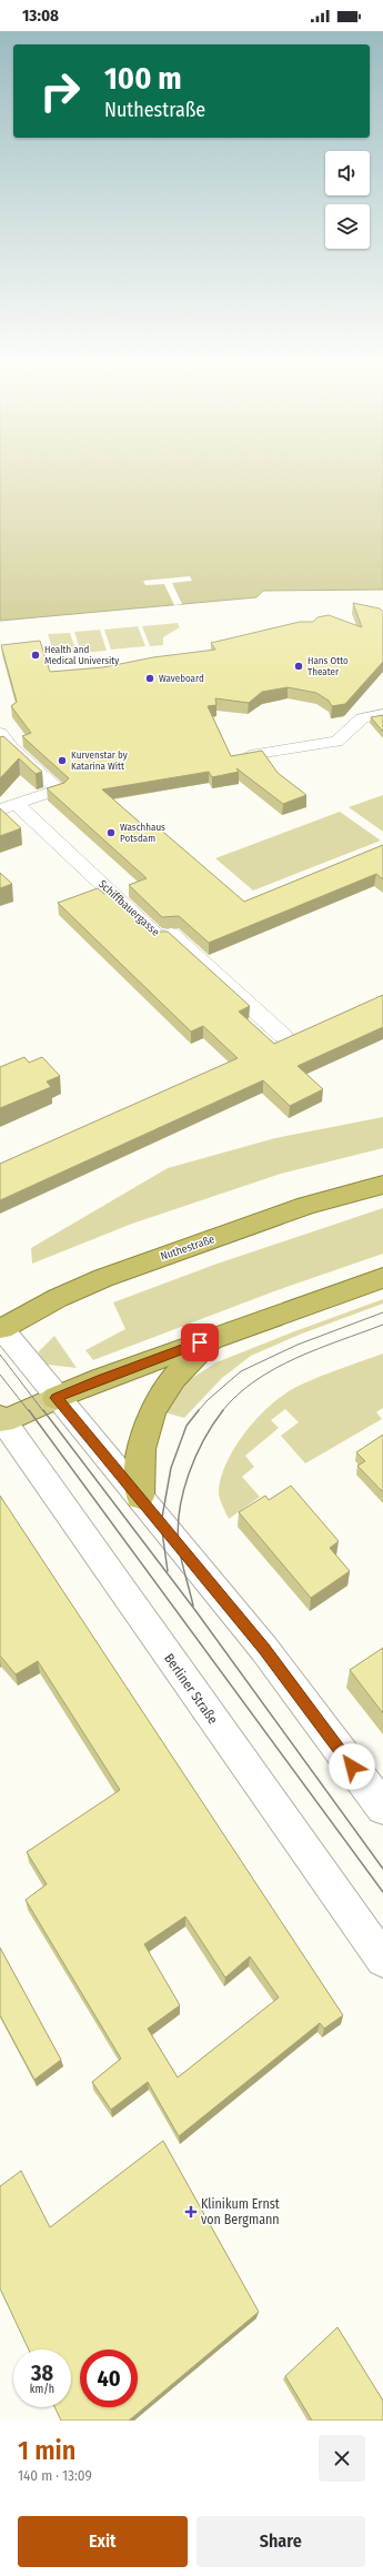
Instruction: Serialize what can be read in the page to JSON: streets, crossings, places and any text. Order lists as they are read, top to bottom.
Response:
{
  "streets": {
    "highway": ["Nuthestraße"],
    "street": ["Schiffbauergasse", "Berliner Straße"]
  },
  "places": {
    "other": [
      "Health and Medical University",
      "Hans Otto Theater",
      "Waveboard",
      "Kurvenstar by Katarina Witt",
      "Waschhaus Potsdam"
    ],
    "health": ["Klinikum Ernst von Bergmann"]
  },
  "page": {
    "status": "13:08",
    "turn": ["100 m", "Nuthestraße"],
    "speed": "38 km/h",
    "limit": "40",
    "heading": ["1 min", "140 m · 13:09"],
    "buttons": ["Exit", "Share"]
  }
}
